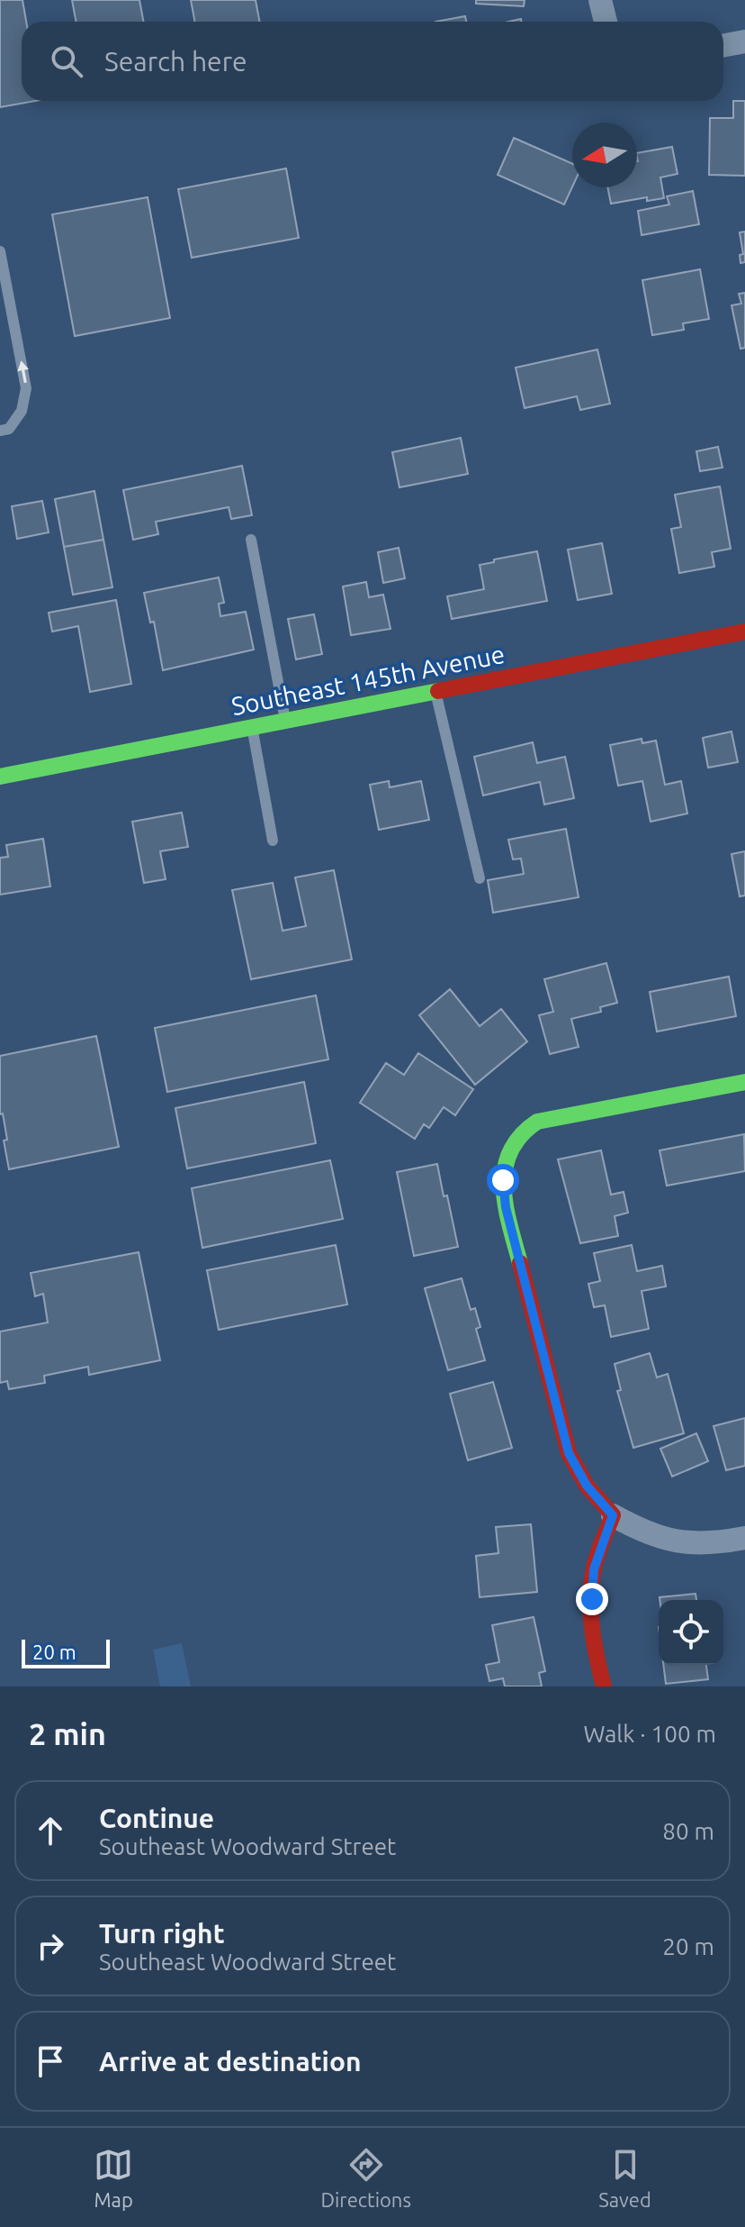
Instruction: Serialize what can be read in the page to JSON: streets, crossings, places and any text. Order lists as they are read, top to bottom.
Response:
{
  "streets": {
    "street": ["Southeast 145th Avenue"]
  },
  "scale_bar": "20 m",
  "north": "left",
  "page": {
    "search": "Search here",
    "scale": "20 m",
    "heading": ["2 min", "Walk · 100 m"],
    "list": [
      ["Continue", "Southeast Woodward Street", "80 m"],
      ["Turn right", "Southeast Woodward Street", "20 m"],
      "Arrive at destination"
    ],
    "nav": ["Map", "Directions", "Saved"]
  }
}
